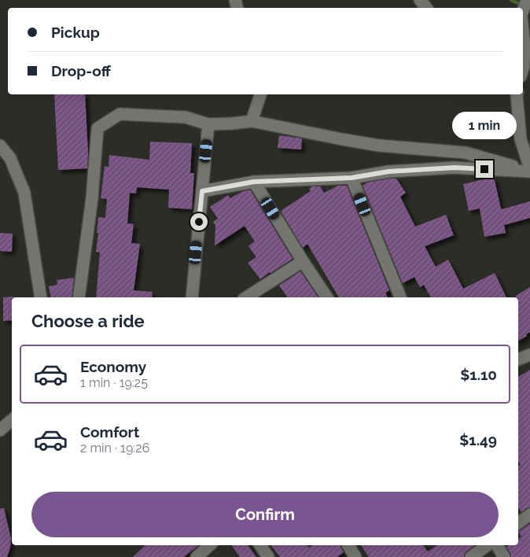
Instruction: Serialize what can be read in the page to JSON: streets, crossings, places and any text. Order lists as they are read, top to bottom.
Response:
{
  "page": {
    "banner": ["Pickup", "Drop-off"],
    "bubble": "1 min",
    "heading": "Choose a ride",
    "list": [
      {
        "name": "Economy",
        "note": "1 min · 19:25",
        "value": "$1.10"
      },
      {
        "name": "Comfort",
        "note": "2 min · 19:26",
        "value": "$1.49"
      }
    ],
    "buttons": "Confirm"
  }
}
